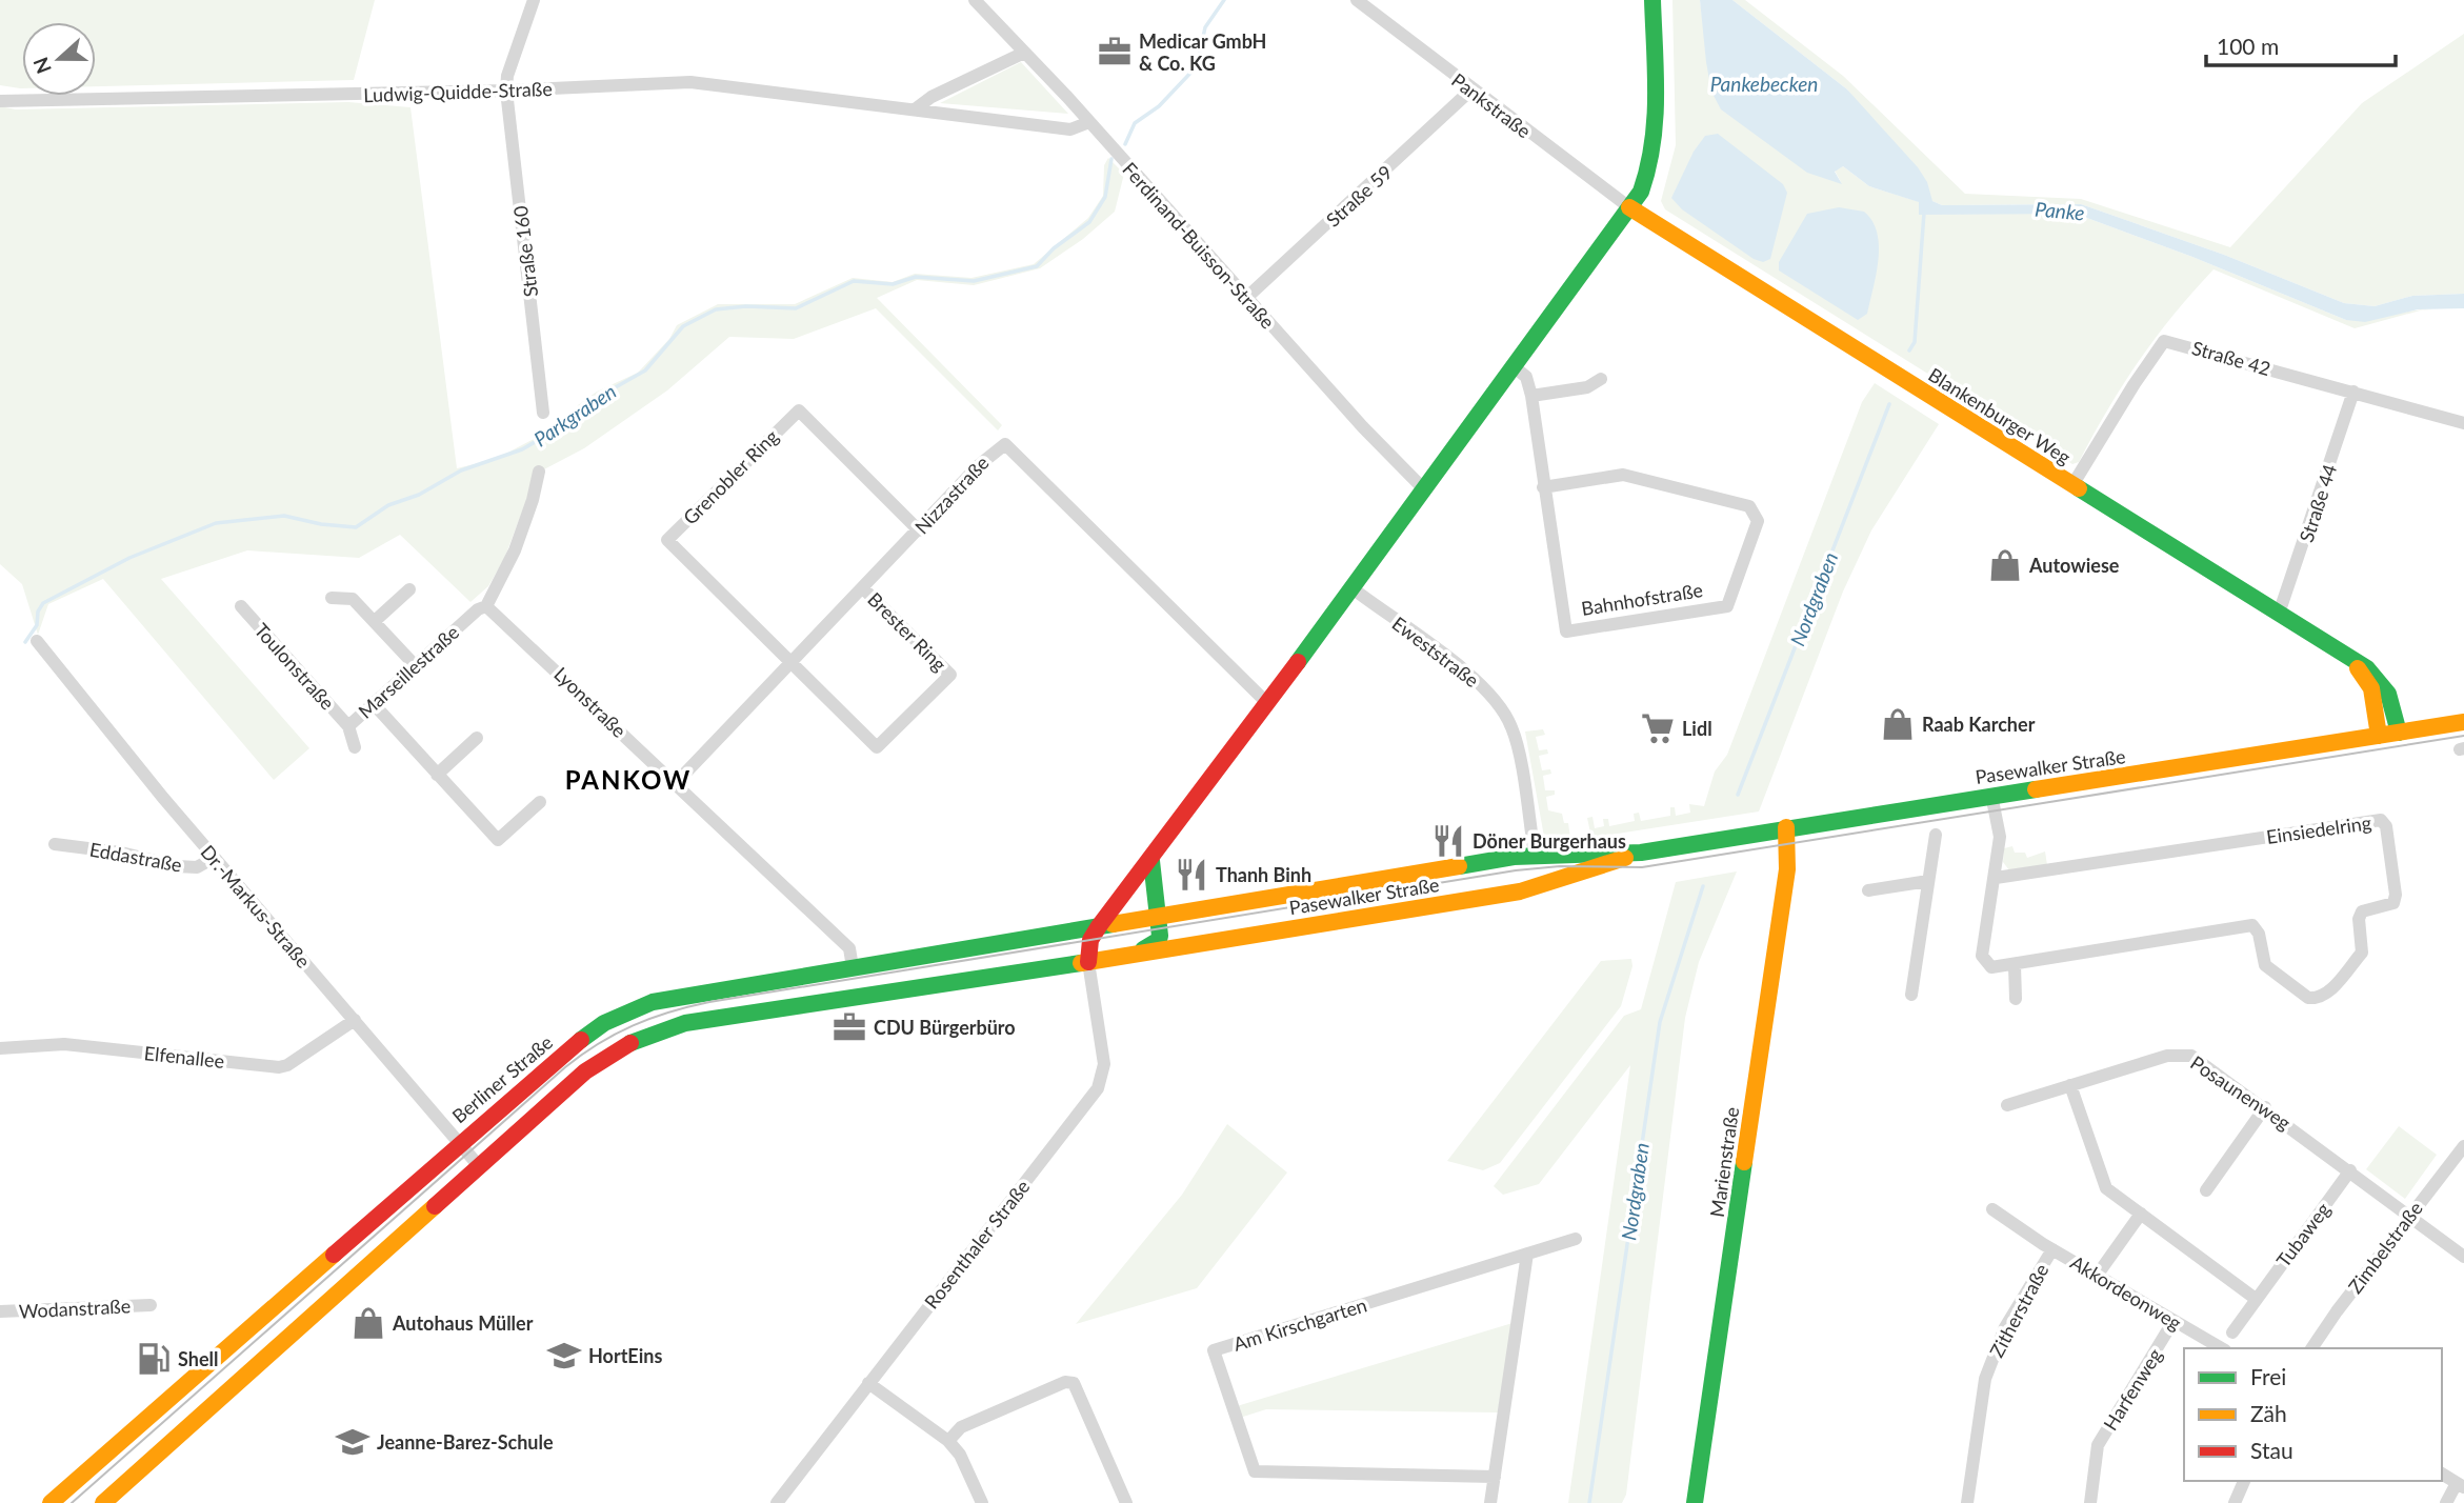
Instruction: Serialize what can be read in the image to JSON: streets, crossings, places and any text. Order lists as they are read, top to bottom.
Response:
{
  "streets": {
    "main road": [
      "Blankenburger Weg",
      "Pasewalker Straße",
      "Berliner Straße",
      "Marienstraße"
    ],
    "street": [
      "Ludwig-Quidde-Straße",
      "Pankstraße",
      "Straße 59",
      "Ferdinand-Buisson-Straße",
      "Straße 160",
      "Straße 42",
      "Grenobler Ring",
      "Nizzastraße",
      "Straße 44",
      "Bahnhofstraße",
      "Brester Ring",
      "Eweststraße",
      "Toulonstraße",
      "Marseillestraße",
      "Lyonstraße",
      "Einsiedelring",
      "Eddastraße",
      "Dr.-Markus-Straße",
      "Elfenallee",
      "Posaunenweg",
      "Tubaweg",
      "Rosenthaler Straße",
      "Zimbelstraße",
      "Akkordeonweg",
      "Wodanstraße",
      "Zitherstraße",
      "Am Kirschgarten",
      "Harfenweg"
    ]
  },
  "crossings": [
    ["Ludwig-Quidde-Straße", "Ferdinand-Buisson-Straße"],
    ["Ludwig-Quidde-Straße", "Straße 160"],
    ["Pankstraße", "Straße 59"],
    ["Pankstraße", "Blankenburger Weg"],
    ["Straße 59", "Ferdinand-Buisson-Straße"],
    ["Straße 42", "Blankenburger Weg"],
    ["Straße 42", "Straße 44"],
    ["Blankenburger Weg", "Straße 44"],
    ["Blankenburger Weg", "Pasewalker Straße"],
    ["Grenobler Ring", "Nizzastraße"],
    ["Grenobler Ring", "Brester Ring"],
    ["Nizzastraße", "Brester Ring"],
    ["Nizzastraße", "Lyonstraße"],
    ["Eweststraße", "Pasewalker Straße"],
    ["Toulonstraße", "Marseillestraße"],
    ["Marseillestraße", "Lyonstraße"],
    ["Lyonstraße", "Berliner Straße"],
    ["Pasewalker Straße", "Einsiedelring"],
    ["Pasewalker Straße", "Berliner Straße"],
    ["Pasewalker Straße", "Marienstraße"],
    ["Pasewalker Straße", "Rosenthaler Straße"],
    ["Eddastraße", "Dr.-Markus-Straße"],
    ["Dr.-Markus-Straße", "Elfenallee"],
    ["Dr.-Markus-Straße", "Berliner Straße"],
    ["Posaunenweg", "Tubaweg"],
    ["Posaunenweg", "Zimbelstraße"],
    ["Akkordeonweg", "Zitherstraße"],
    ["Akkordeonweg", "Harfenweg"]
  ],
  "districts": ["PANKOW"],
  "water": [
    "Pankebecken",
    "Panke",
    "Parkgraben",
    "Nordgraben"
  ],
  "places": {
    "office": ["Medicar GmbH & Co. KG", "CDU Bürgerbüro"],
    "shop": ["Autowiese", "Raab Karcher", "Autohaus Müller"],
    "supermarket": ["Lidl"],
    "restaurant": ["Döner Burgerhaus", "Thanh Binh"],
    "school or university": ["HortEins", "Jeanne-Barez-Schule"],
    "fuel station": ["Shell"]
  },
  "legend": ["Frei", "Zäh", "Stau"],
  "scale_bar": "100 m",
  "north": "left"
}
